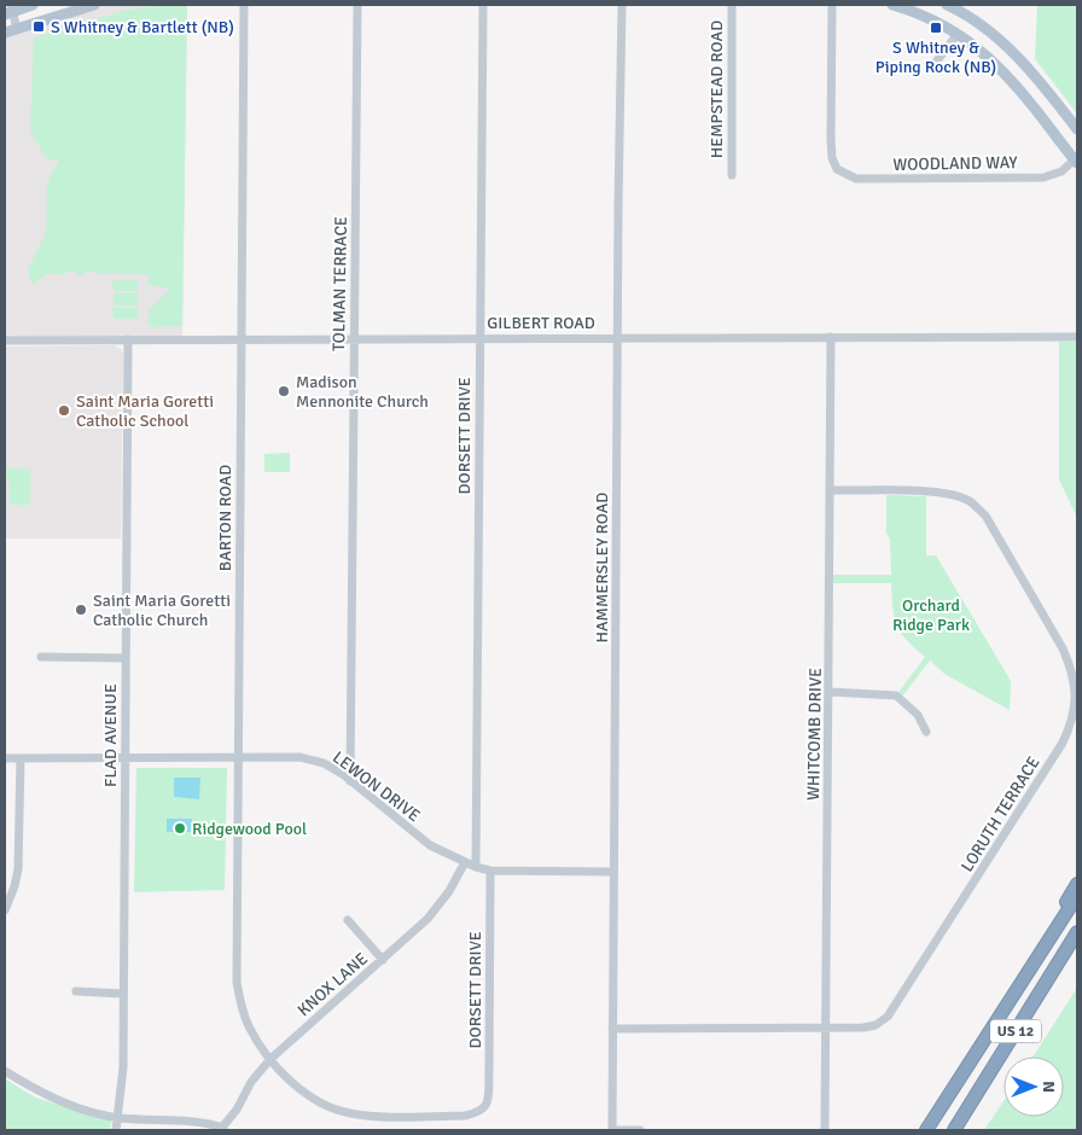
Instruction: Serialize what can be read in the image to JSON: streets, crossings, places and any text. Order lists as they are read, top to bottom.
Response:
{
  "streets": {
    "highway": ["US 12"],
    "street": [
      "HEMPSTEAD ROAD",
      "WOODLAND WAY",
      "TOLMAN TERRACE",
      "GILBERT ROAD",
      "DORSETT DRIVE",
      "BARTON ROAD",
      "HAMMERSLEY ROAD",
      "WHITCOMB DRIVE",
      "FLAD AVENUE",
      "LEWON DRIVE",
      "LORUTH TERRACE",
      "KNOX LANE"
    ]
  },
  "crossings": [
    ["TOLMAN TERRACE", "GILBERT ROAD"],
    ["TOLMAN TERRACE", "LEWON DRIVE"],
    ["GILBERT ROAD", "DORSETT DRIVE"],
    ["GILBERT ROAD", "BARTON ROAD"],
    ["GILBERT ROAD", "HAMMERSLEY ROAD"],
    ["GILBERT ROAD", "WHITCOMB DRIVE"],
    ["GILBERT ROAD", "FLAD AVENUE"],
    ["DORSETT DRIVE", "BARTON ROAD"],
    ["DORSETT DRIVE", "LEWON DRIVE"],
    ["BARTON ROAD", "LEWON DRIVE"],
    ["BARTON ROAD", "KNOX LANE"],
    ["HAMMERSLEY ROAD", "LEWON DRIVE"],
    ["HAMMERSLEY ROAD", "LORUTH TERRACE"],
    ["WHITCOMB DRIVE", "LORUTH TERRACE"],
    ["FLAD AVENUE", "LEWON DRIVE"],
    ["LEWON DRIVE", "KNOX LANE"]
  ],
  "parks": ["Orchard Ridge Park"],
  "places": {
    "transit": ["S Whitney & Bartlett (NB)", "S Whitney & Piping Rock (NB)"],
    "other": [
      "Madison Mennonite Church",
      "Saint Maria Goretti Catholic School",
      "Saint Maria Goretti Catholic Church",
      "Ridgewood Pool"
    ]
  },
  "north": "right"
}
